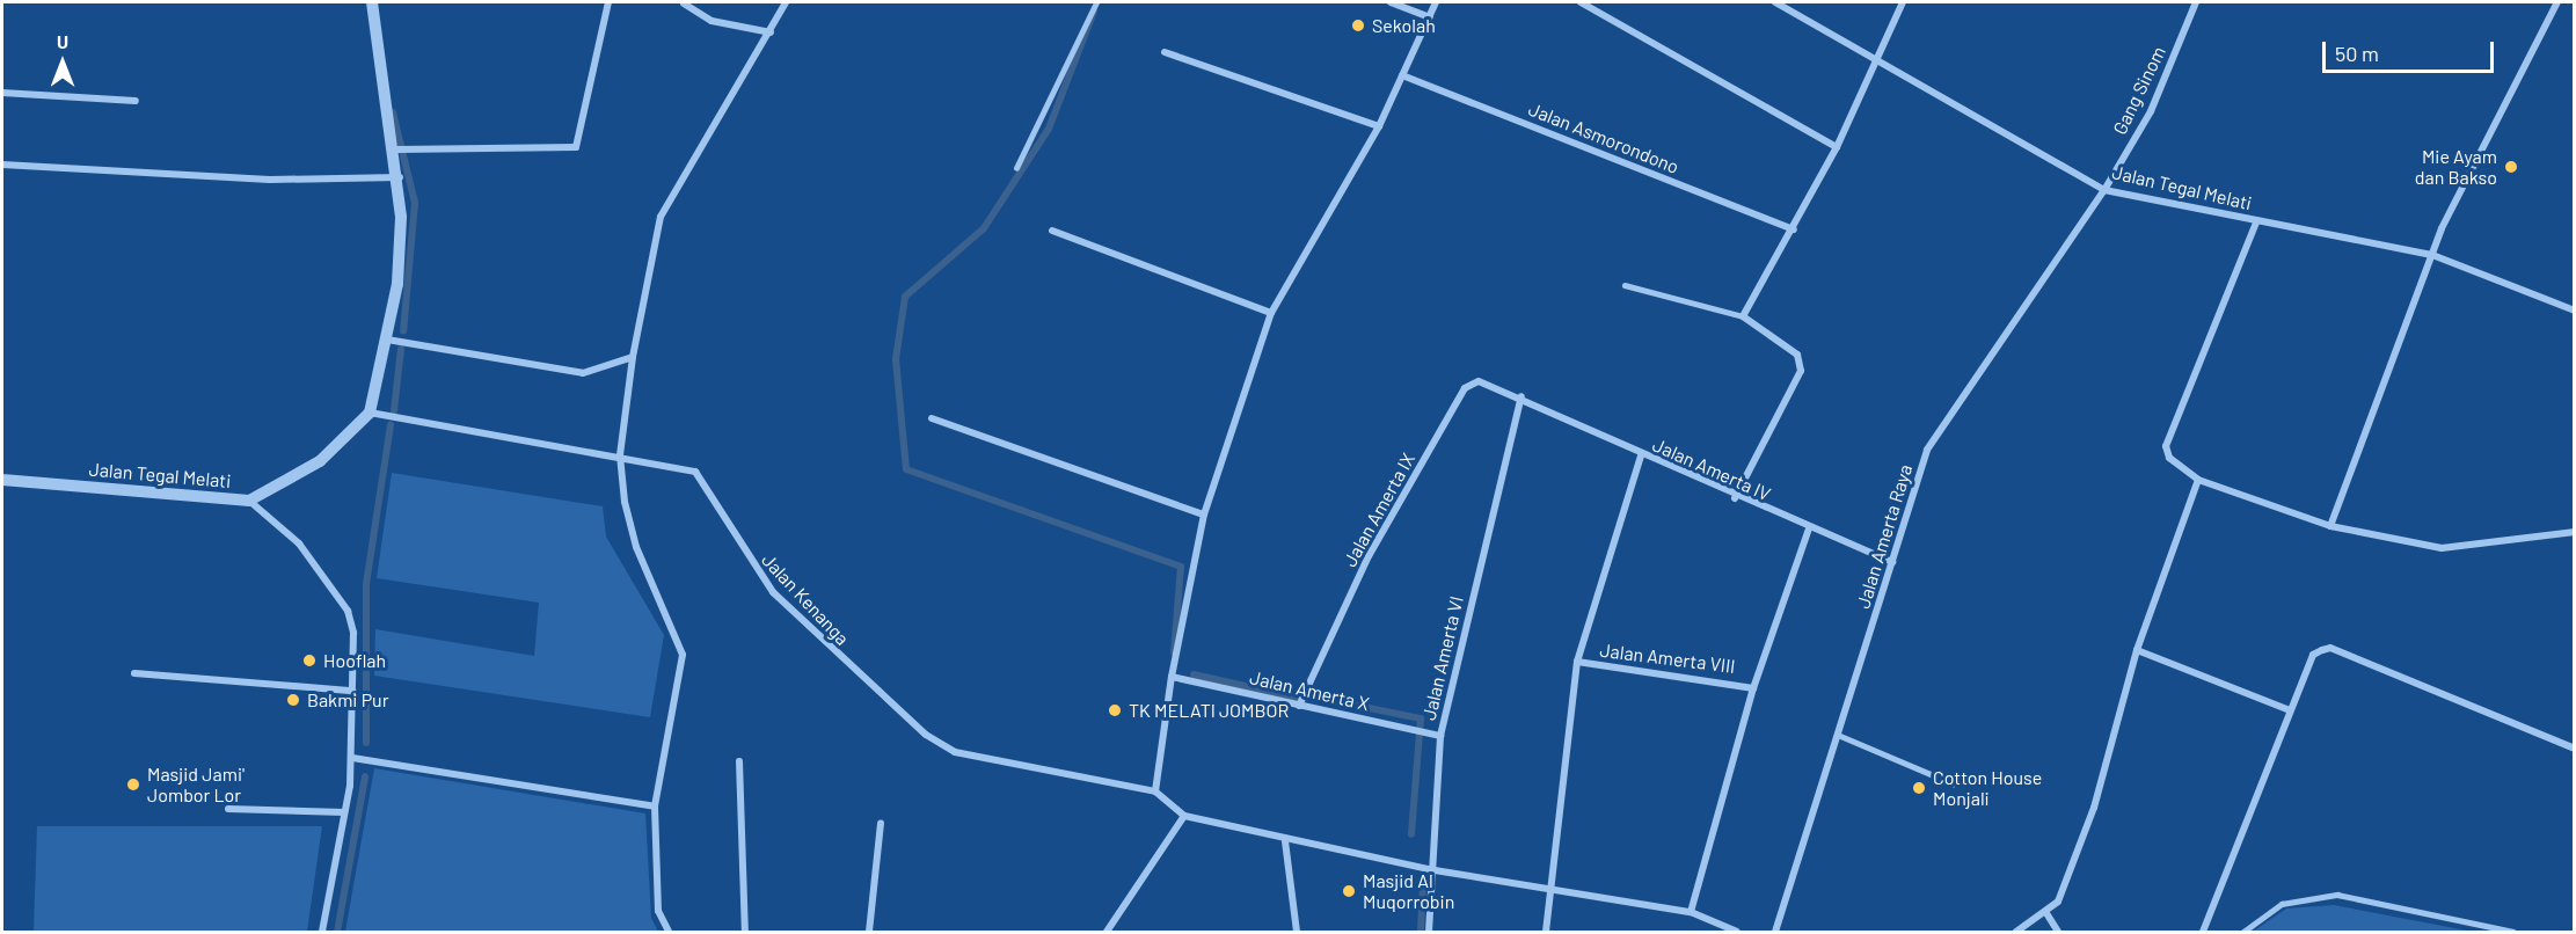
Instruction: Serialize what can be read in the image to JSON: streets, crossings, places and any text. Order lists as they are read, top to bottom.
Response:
{
  "streets": {
    "street": [
      "Gang Sinom",
      "Jalan Asmorondono",
      "Jalan Tegal Melati",
      "Jalan Amerta IV",
      "Jalan Amerta IX",
      "Jalan Amerta Raya",
      "Jalan Kenanga",
      "Jalan Amerta VI",
      "Jalan Amerta VIII",
      "Jalan Amerta X"
    ]
  },
  "crossings": [
    ["Gang Sinom", "Jalan Tegal Melati"],
    ["Gang Sinom", "Jalan Amerta Raya"],
    ["Jalan Tegal Melati", "Jalan Amerta Raya"],
    ["Jalan Tegal Melati", "Jalan Kenanga"],
    ["Jalan Amerta IV", "Jalan Amerta IX"],
    ["Jalan Amerta IV", "Jalan Amerta Raya"],
    ["Jalan Amerta IV", "Jalan Amerta VI"],
    ["Jalan Amerta IX", "Jalan Amerta VI"],
    ["Jalan Amerta IX", "Jalan Amerta X"],
    ["Jalan Amerta VI", "Jalan Amerta X"]
  ],
  "places": [
    "Sekolah",
    "Mie Ayam dan Bakso",
    "Hooflah",
    "Bakmi Pur",
    "TK MELATI JOMBOR",
    "Masjid Jami' Jombor Lor",
    "Cotton House Monjali",
    "Masjid Al Muqorrobin"
  ],
  "scale_bar": "50 m",
  "north": "top"
}
